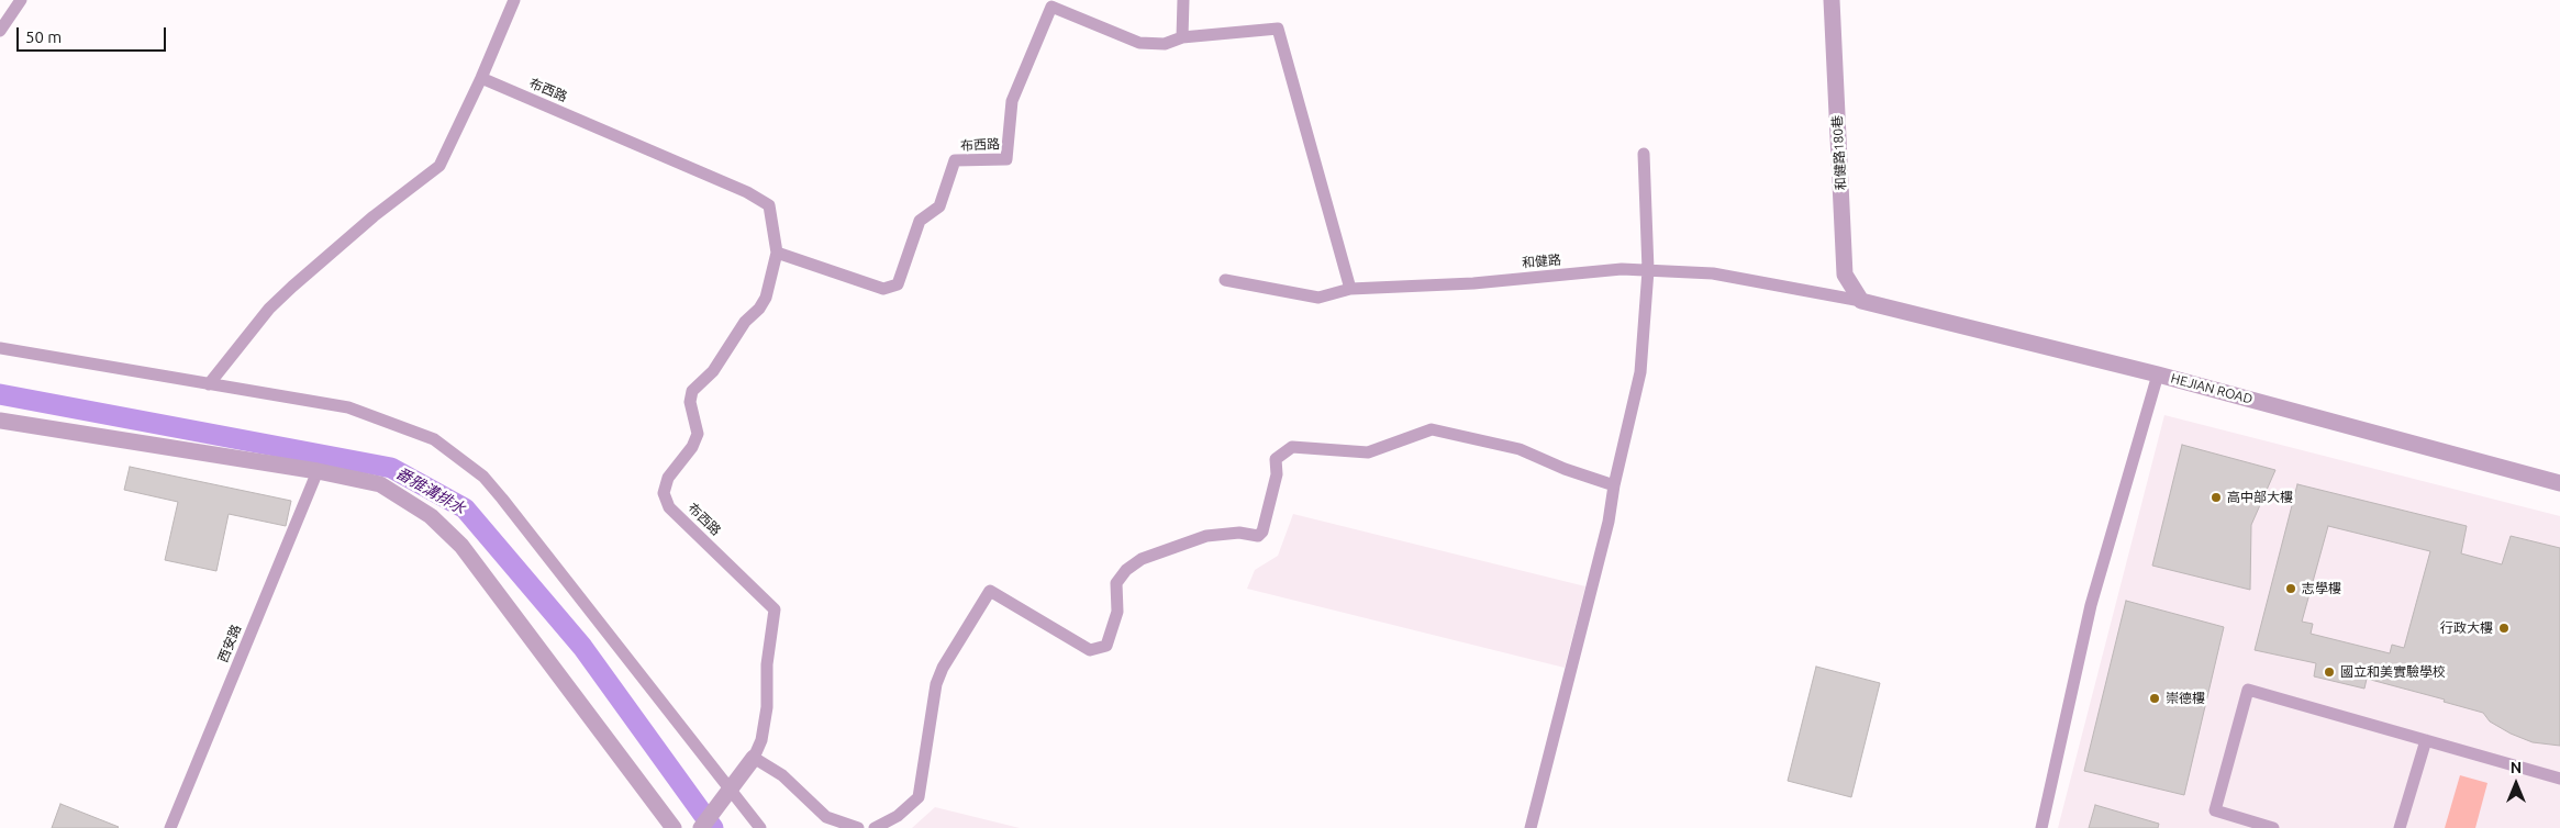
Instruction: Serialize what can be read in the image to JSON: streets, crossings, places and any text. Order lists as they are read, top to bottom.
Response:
{
  "streets": {
    "street": ["和健路180巷", "HEJIAN ROAD"],
    "lane": ["布西路", "和健路", "西安路"]
  },
  "crossings": [
    ["布西路", "和健路"],
    ["和健路180巷", "和健路"],
    ["和健路180巷", "HEJIAN ROAD"],
    ["和健路", "HEJIAN ROAD"]
  ],
  "water": ["番雅溝排水"],
  "places": [
    "高中部大樓",
    "志學樓",
    "行政大樓",
    "國立和美實驗學校",
    "崇德樓"
  ],
  "scale_bar": "50 m",
  "north": "top"
}
